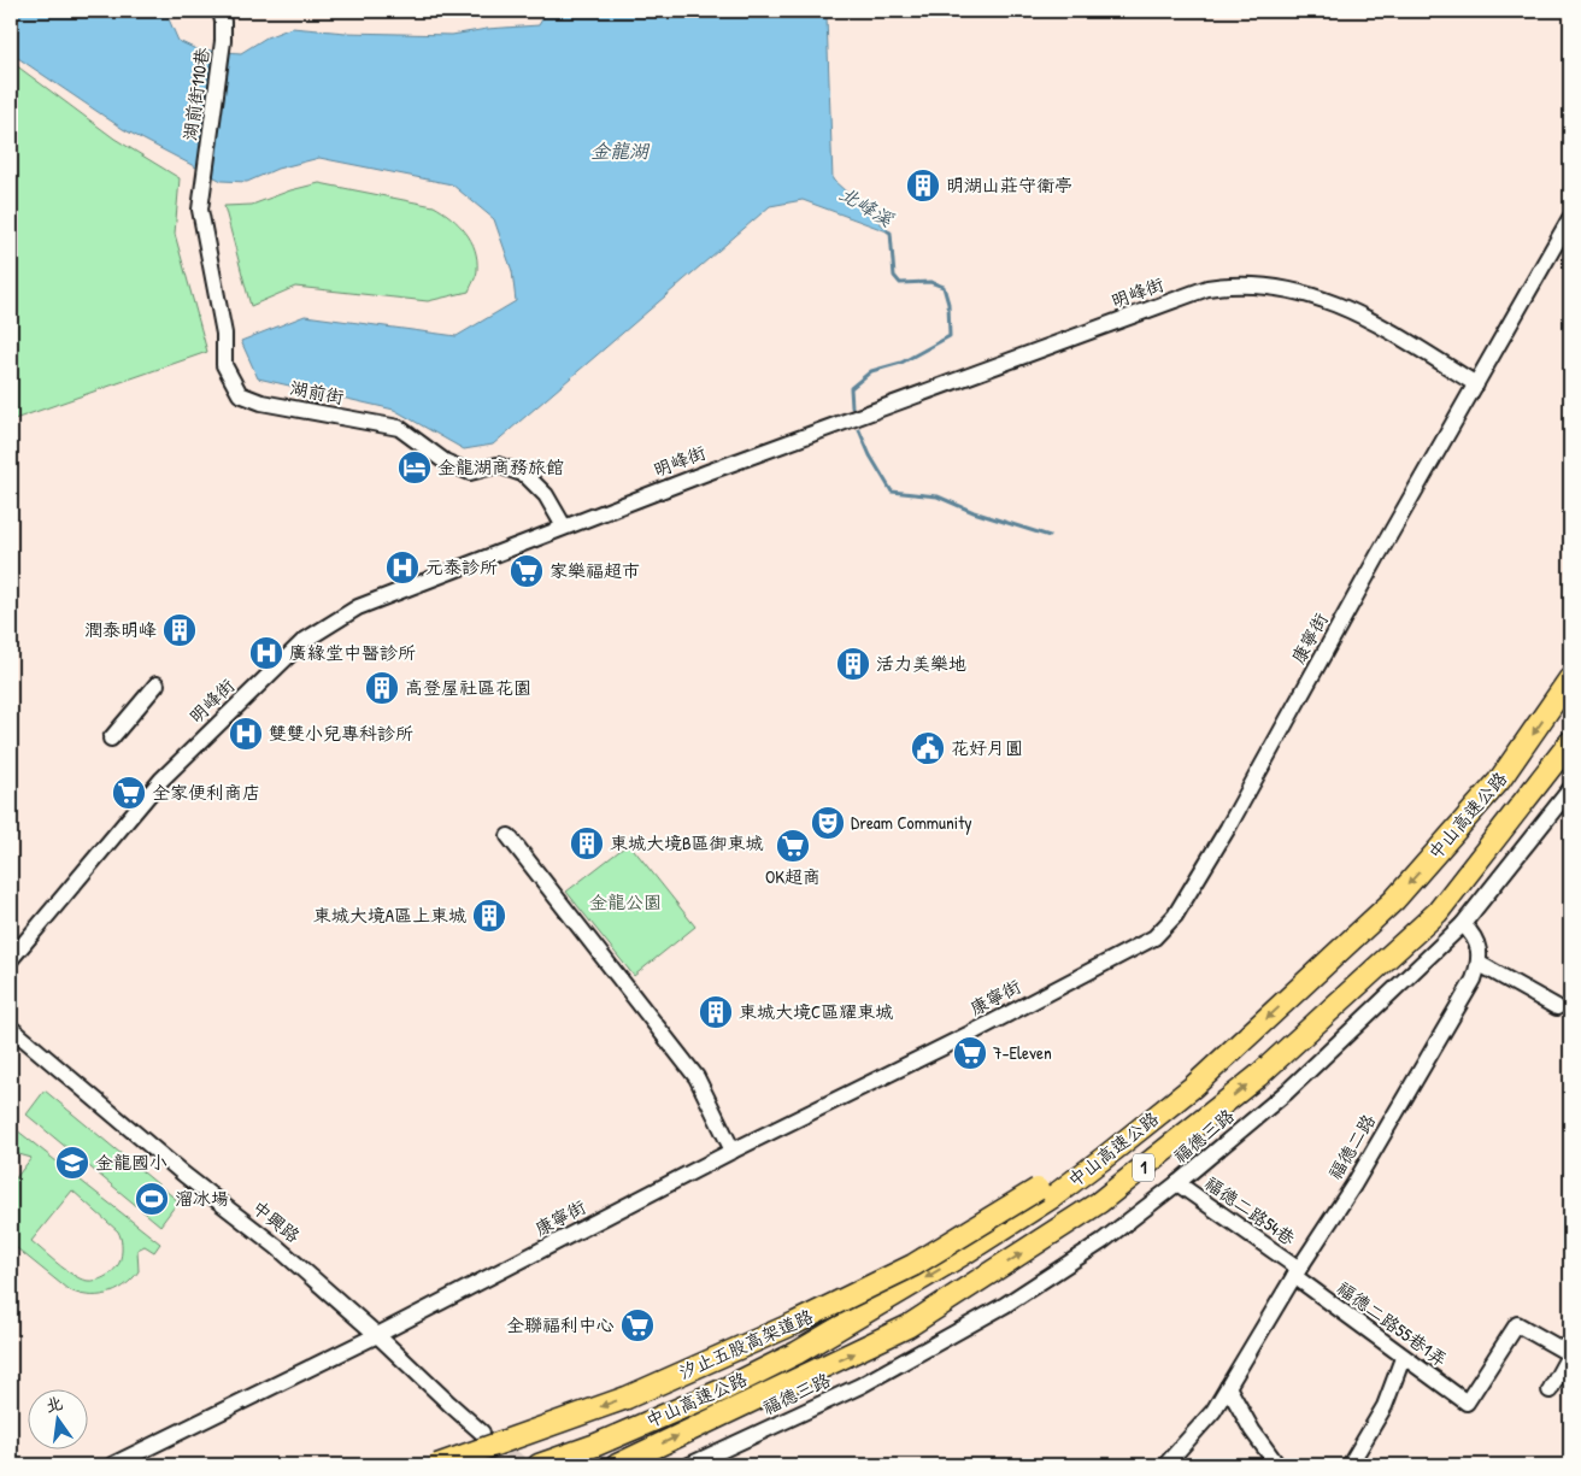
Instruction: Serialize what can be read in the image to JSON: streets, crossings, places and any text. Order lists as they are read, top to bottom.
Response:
{
  "streets": {
    "highway": ["中山高速公路", "1", "汐止五股高架道路"],
    "street": [
      "湖前街110巷",
      "明峰街",
      "湖前街",
      "康寧街",
      "福德三路",
      "福德二路",
      "福德二路54巷",
      "中興路",
      "福德二路55巷1弄"
    ]
  },
  "crossings": [
    ["湖前街110巷", "湖前街"],
    ["明峰街", "湖前街"],
    ["明峰街", "康寧街"],
    ["康寧街", "中興路"],
    ["中山高速公路", "汐止五股高架道路"],
    ["福德三路", "福德二路54巷"],
    ["福德二路", "福德二路54巷"],
    ["福德二路", "福德二路55巷1弄"],
    ["福德二路54巷", "福德二路55巷1弄"]
  ],
  "one_way": ["汐止五股高架道路"],
  "water": ["金龍湖", "北峰溪"],
  "parks": ["金龍公園"],
  "places": {
    "building": [
      "明湖山莊守衛亭",
      "潤泰明峰",
      "活力美樂地",
      "高登屋社區花園",
      "東城大境B區御東城",
      "東城大境A區上東城",
      "東城大境C區耀東城"
    ],
    "hotel": ["金龍湖商務旅館"],
    "hospital": ["元泰診所", "廣緣堂中醫診所", "雙雙小兒專科診所"],
    "supermarket": [
      "家樂福超市",
      "全家便利商店",
      "OK超商",
      "7-Eleven",
      "全聯福利中心"
    ],
    "public building": ["花好月圓"],
    "theatre": ["Dream Community"],
    "school or university": ["金龍國小"],
    "sports": ["溜冰場"]
  },
  "north": "top"
}
